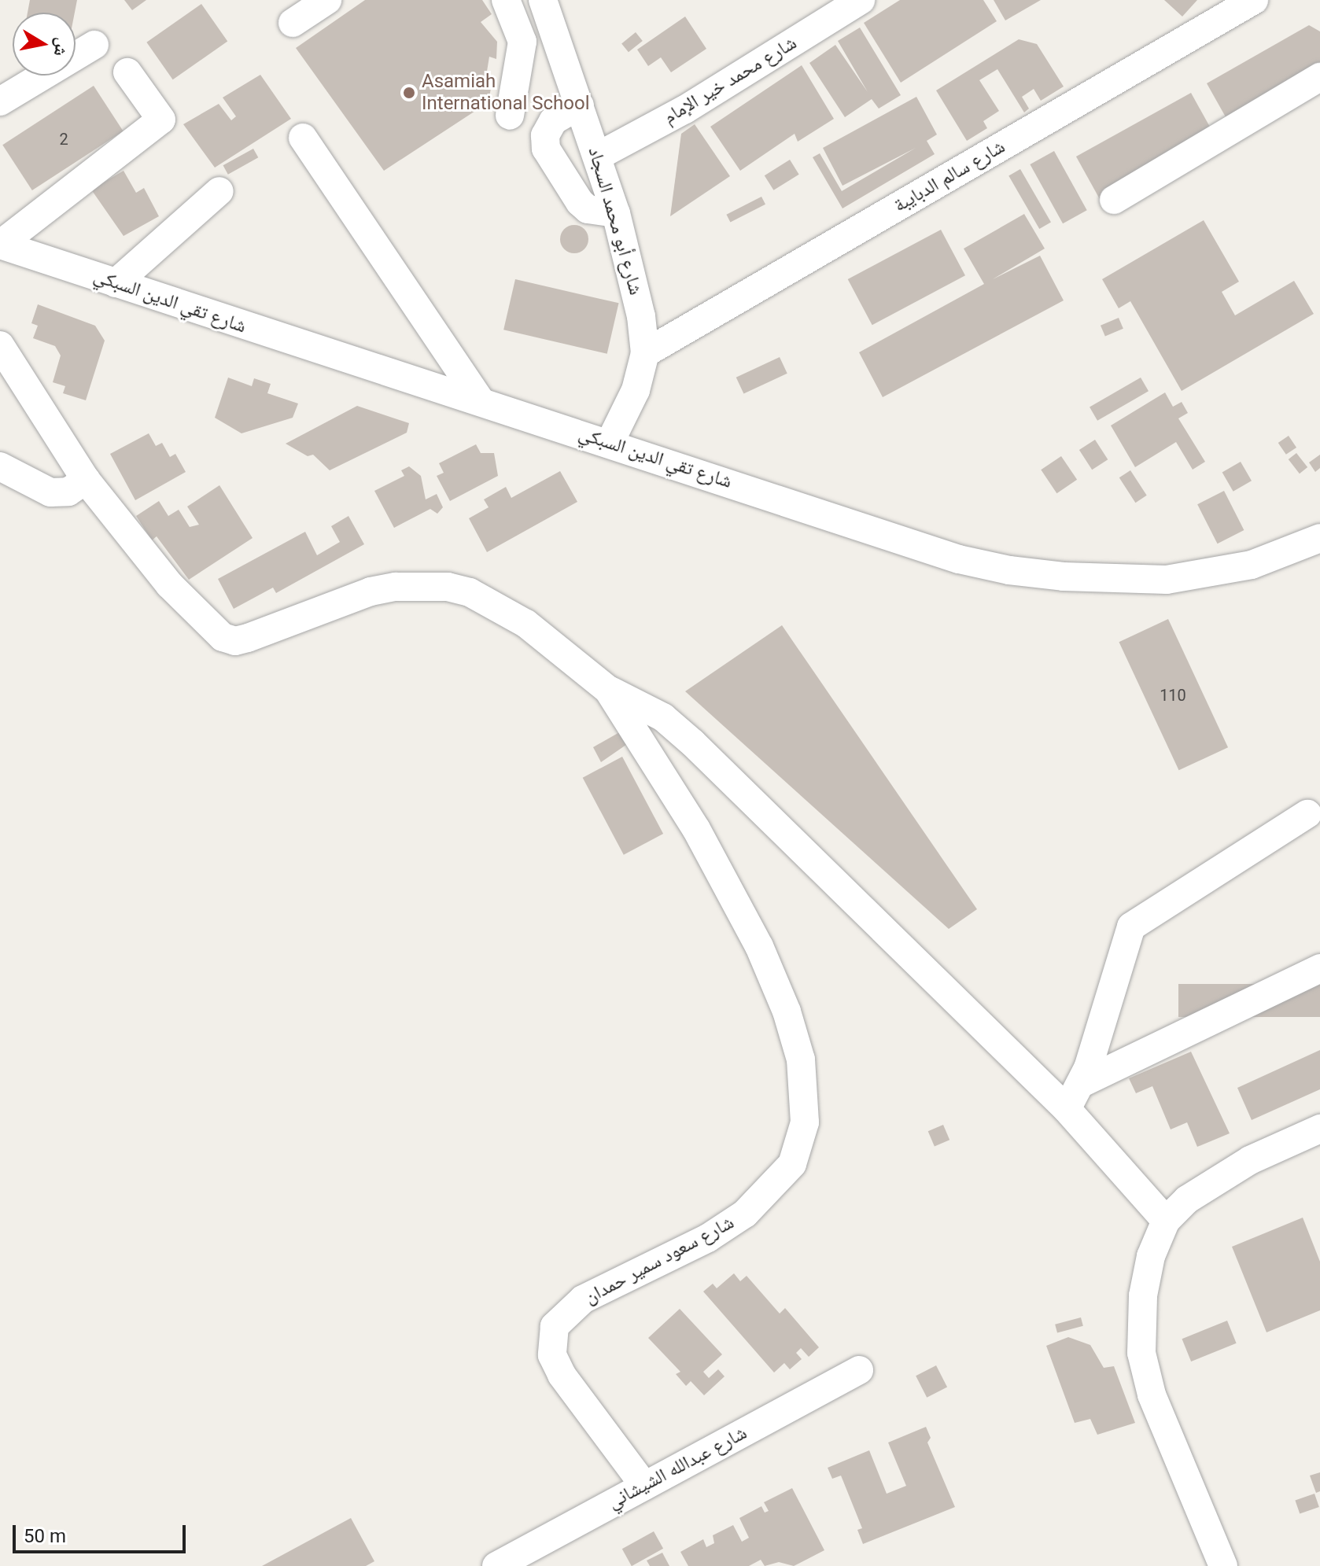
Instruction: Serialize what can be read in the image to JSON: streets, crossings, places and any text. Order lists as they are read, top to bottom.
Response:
{
  "streets": {
    "street": [
      "شارع محمد خير الإمام",
      "شارع سالم الدبايبة",
      "شارع أبو محمد السجاد",
      "شارع تقي الدين السبكي",
      "شارع سعود سمير حمدان",
      "شارع عبدالله الشيشاني"
    ]
  },
  "crossings": [
    ["شارع محمد خير الإمام", "شارع أبو محمد السجاد"],
    ["شارع سالم الدبايبة", "شارع أبو محمد السجاد"],
    ["شارع أبو محمد السجاد", "شارع تقي الدين السبكي"],
    ["شارع سعود سمير حمدان", "شارع عبدالله الشيشاني"]
  ],
  "places": ["Asamiah International School"],
  "house_numbers": ["2", "110"],
  "scale_bar": "50 m",
  "north": "right"
}
